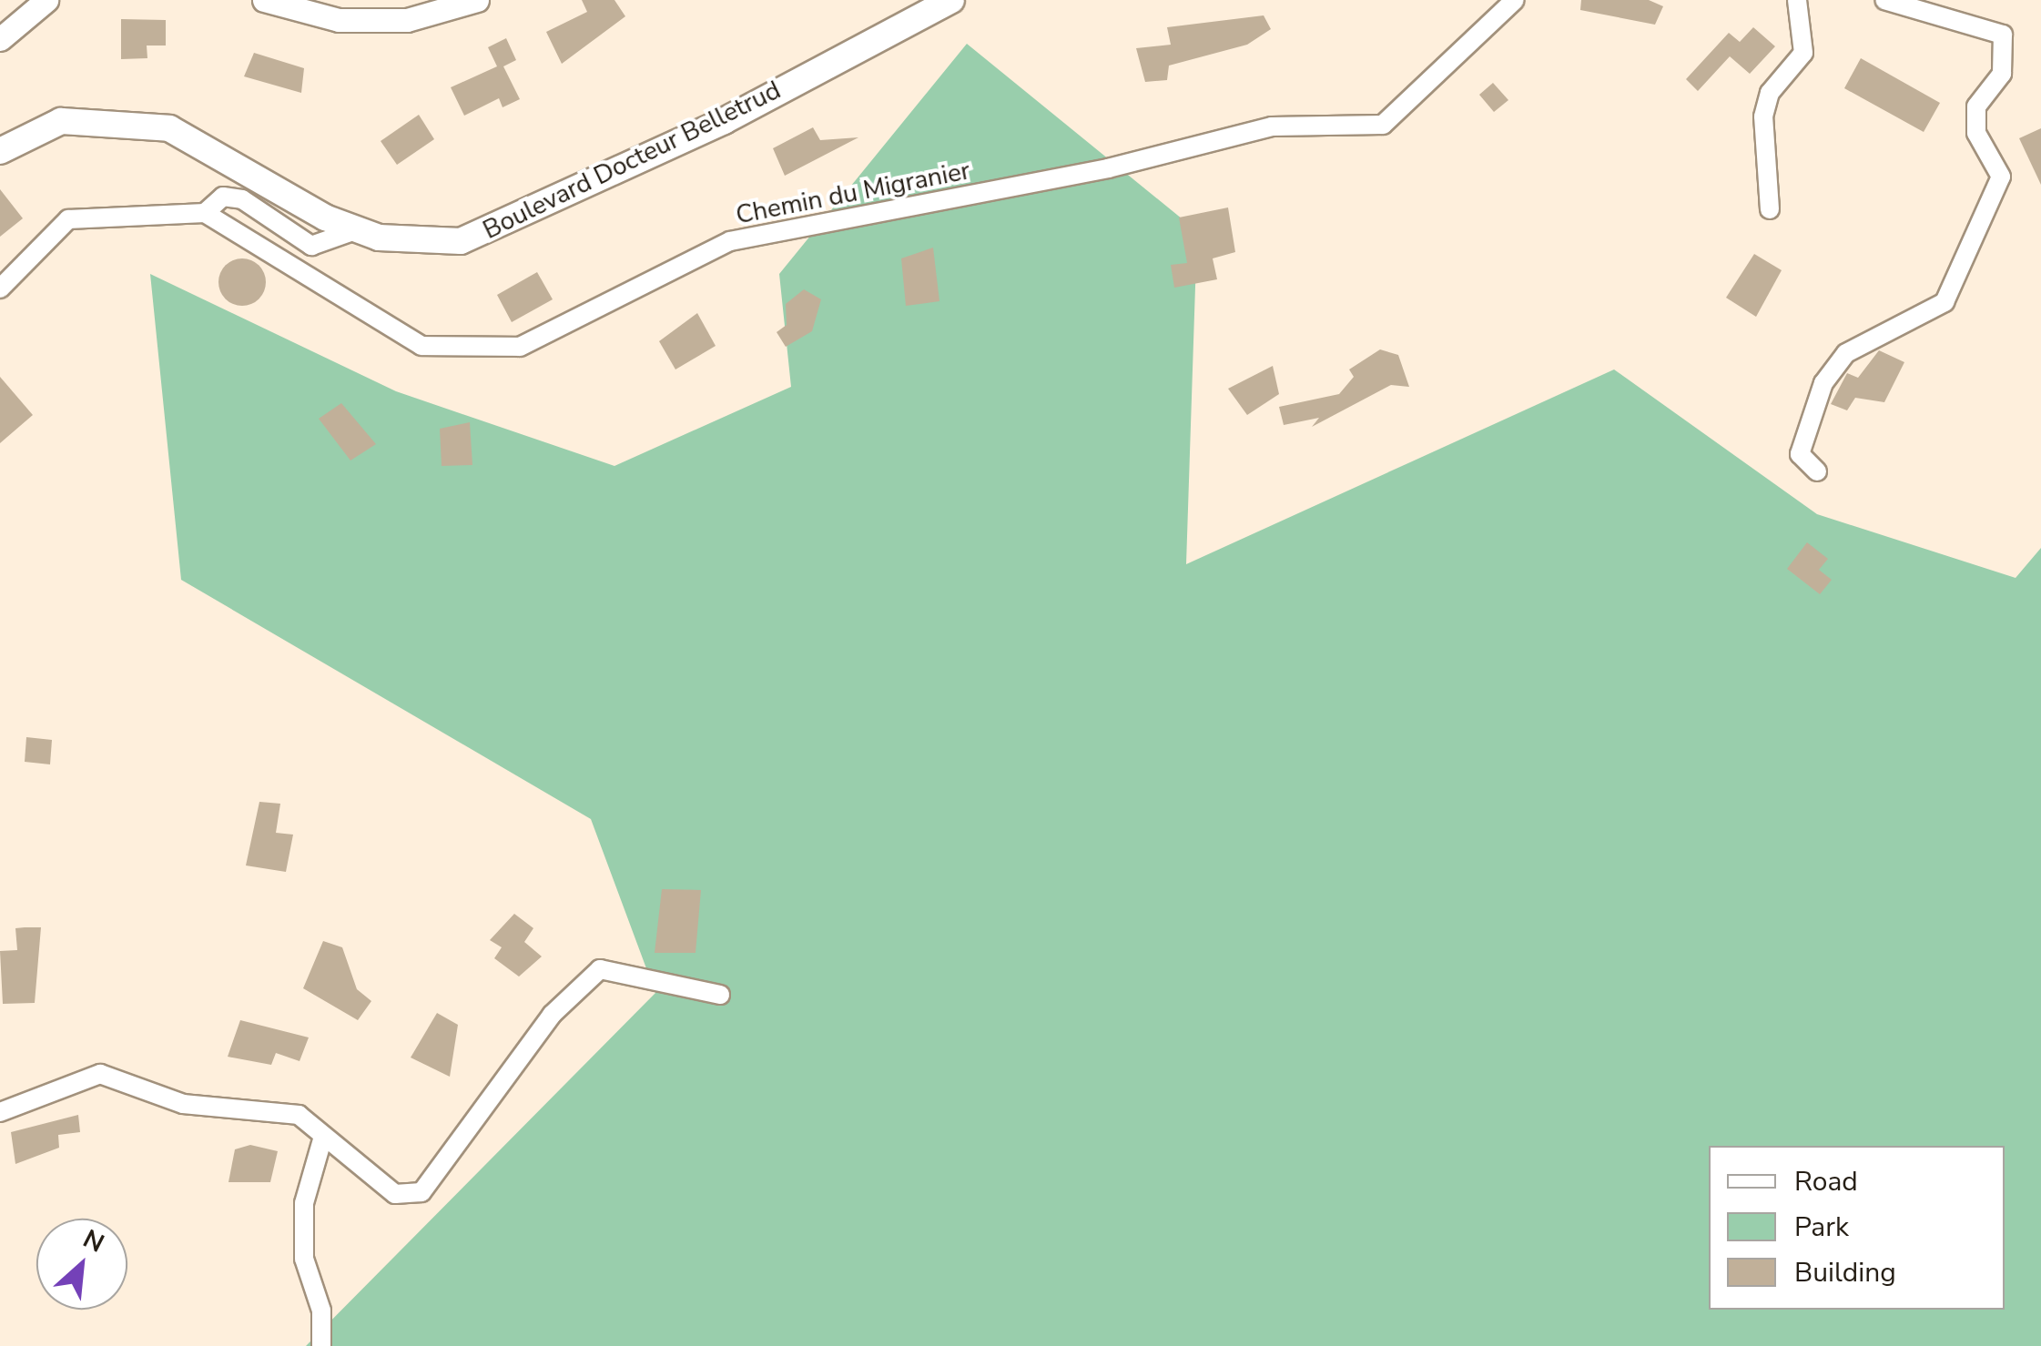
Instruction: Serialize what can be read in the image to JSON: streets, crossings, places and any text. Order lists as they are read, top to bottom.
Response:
{
  "streets": {
    "main road": ["Boulevard Docteur Belletrud"],
    "street": ["Chemin du Migranier"]
  },
  "legend": ["Road", "Park", "Building"],
  "north": "top right"
}
